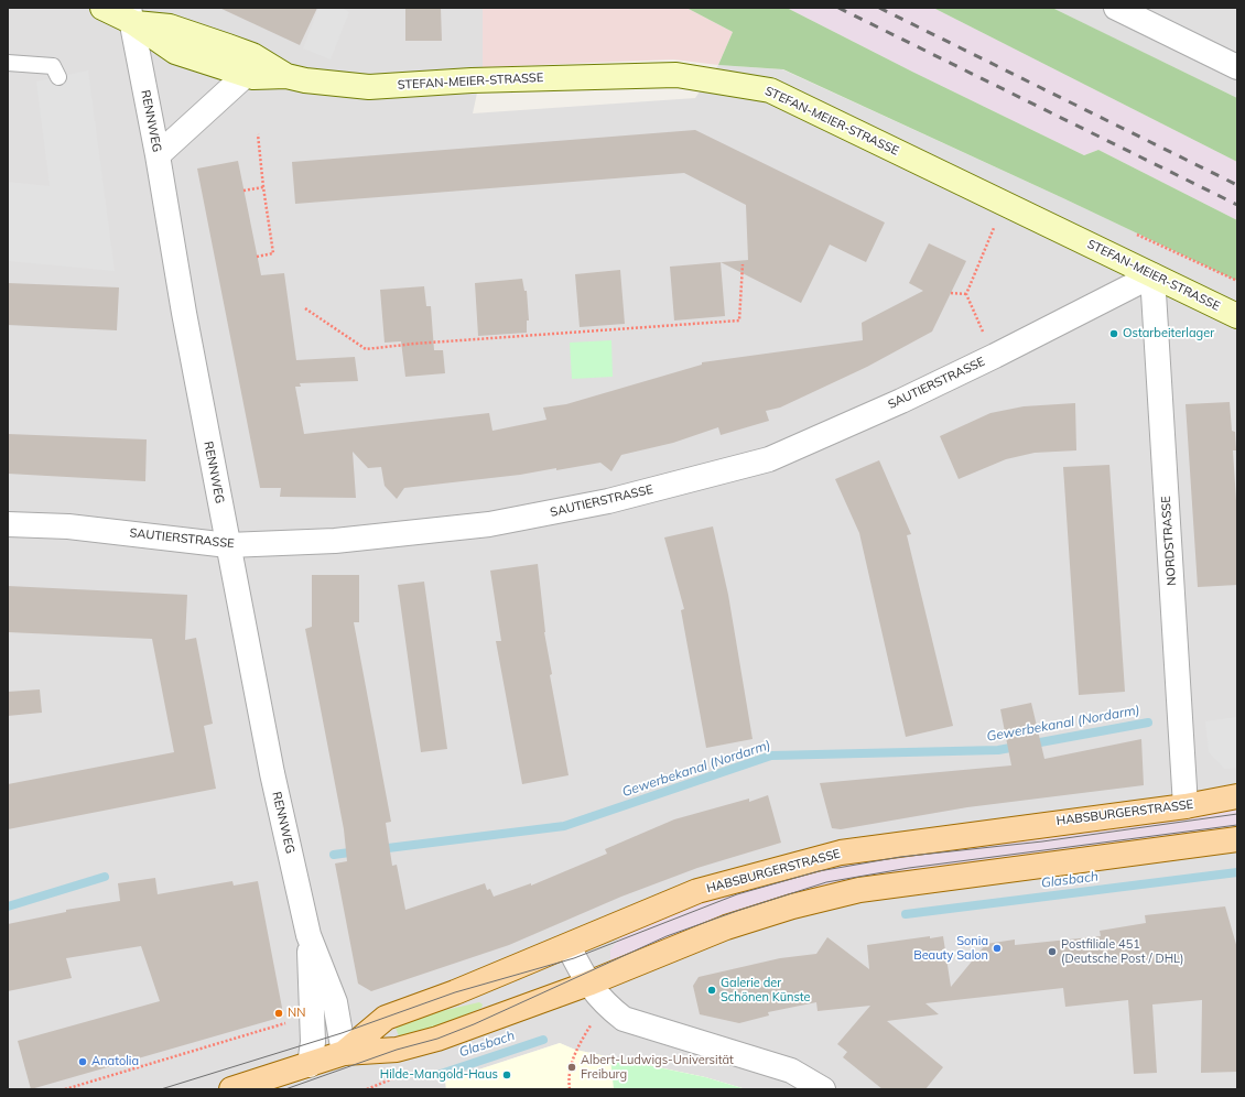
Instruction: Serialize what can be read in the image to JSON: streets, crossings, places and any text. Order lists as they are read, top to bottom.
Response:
{
  "streets": {
    "main road": ["STEFAN-MEIER-STRASSE", "HABSBURGERSTRASSE"],
    "street": ["RENNWEG", "SAUTIERSTRASSE", "NORDSTRASSE"]
  },
  "crossings": [
    ["STEFAN-MEIER-STRASSE", "RENNWEG"],
    ["STEFAN-MEIER-STRASSE", "SAUTIERSTRASSE"],
    ["STEFAN-MEIER-STRASSE", "NORDSTRASSE"],
    ["RENNWEG", "SAUTIERSTRASSE"],
    ["RENNWEG", "HABSBURGERSTRASSE"],
    ["SAUTIERSTRASSE", "NORDSTRASSE"],
    ["NORDSTRASSE", "HABSBURGERSTRASSE"]
  ],
  "water": ["Gewerbekanal (Nordarm)", "Glasbach"],
  "places": [
    "Ostarbeiterlager",
    "Sonia Beauty Salon",
    "Postfiliale 451 (Deutsche Post / DHL)",
    "Galerie der Schönen Künste",
    "NN",
    "Anatolia",
    "Albert-Ludwigs-Universität Freiburg",
    "Hilde-Mangold-Haus"
  ]
}
